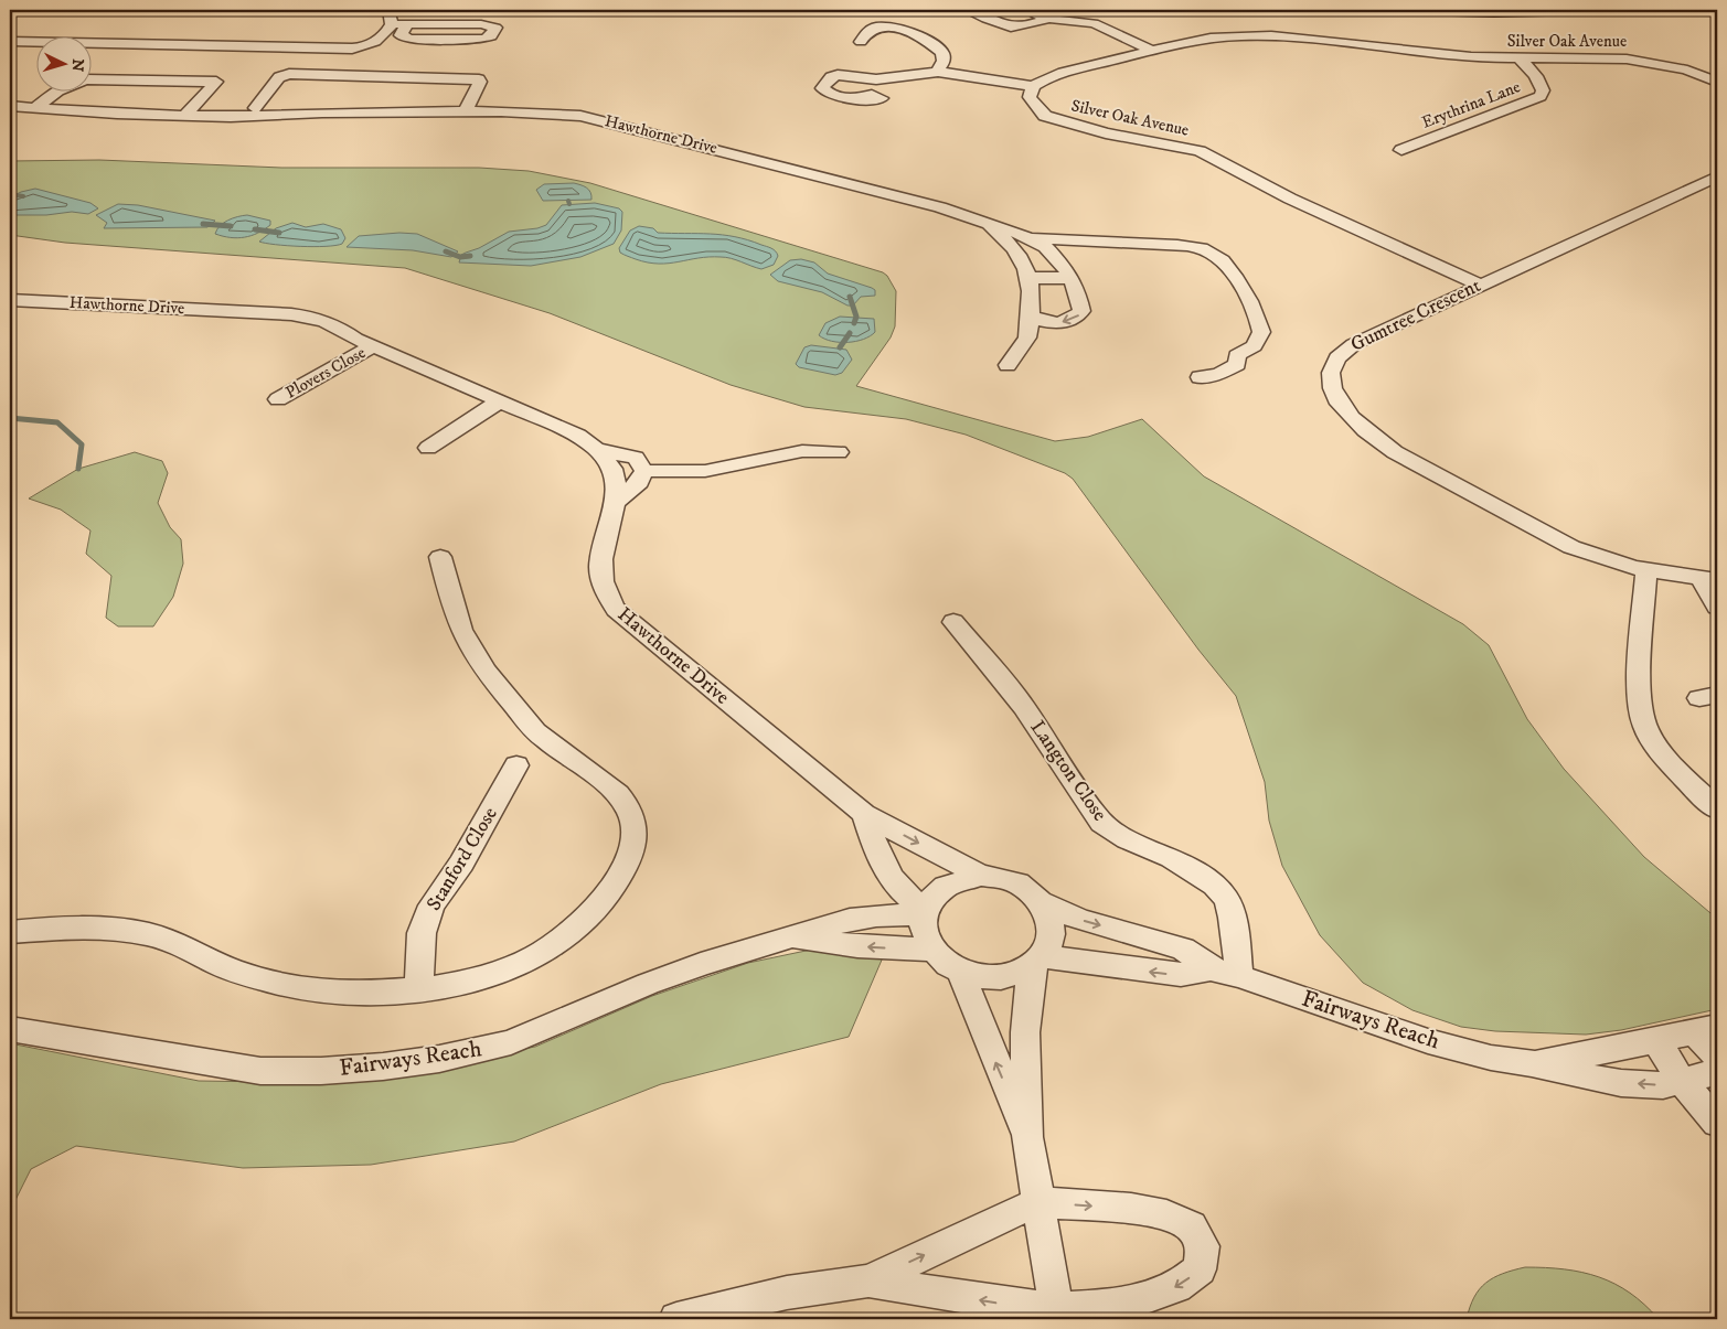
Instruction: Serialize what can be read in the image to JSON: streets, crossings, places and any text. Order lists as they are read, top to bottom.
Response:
{
  "streets": {
    "street": [
      "Silver Oak Avenue",
      "Erythrina Lane",
      "Hawthorne Drive",
      "Gumtree Crescent",
      "Plovers Close",
      "Langton Close",
      "Stanford Close",
      "Fairways Reach"
    ]
  },
  "crossings": [
    ["Silver Oak Avenue", "Erythrina Lane"],
    ["Silver Oak Avenue", "Gumtree Crescent"],
    ["Hawthorne Drive", "Plovers Close"],
    ["Hawthorne Drive", "Fairways Reach"],
    ["Langton Close", "Fairways Reach"]
  ],
  "north": "right"
}
